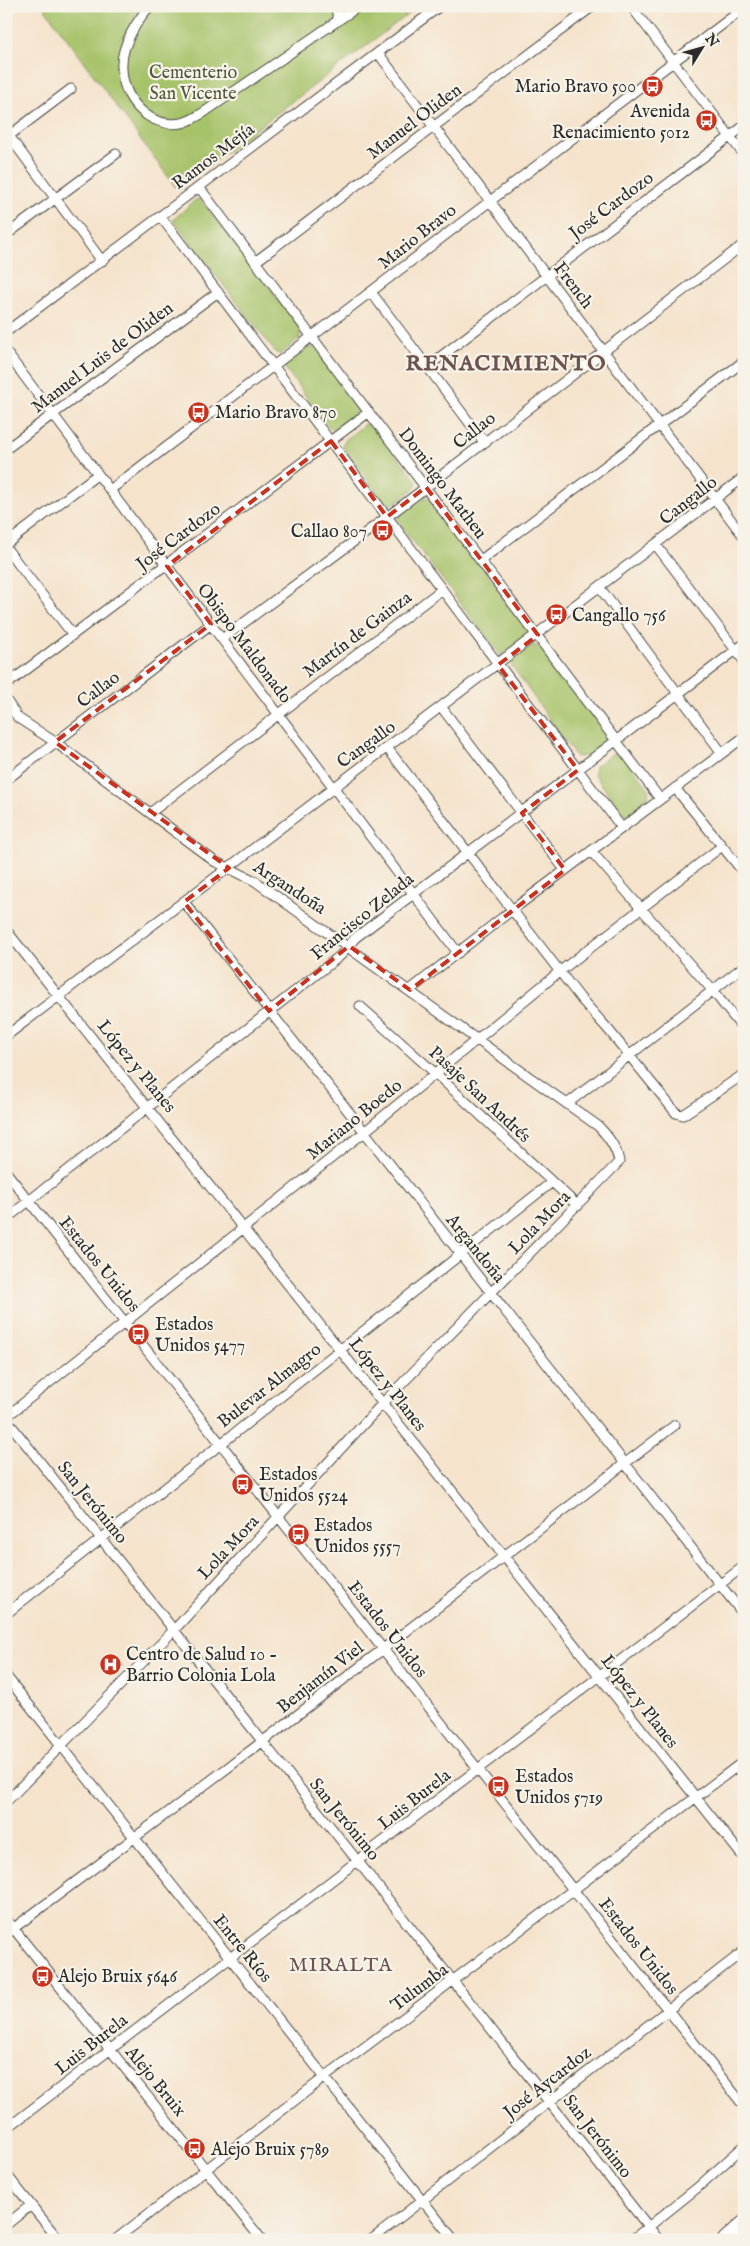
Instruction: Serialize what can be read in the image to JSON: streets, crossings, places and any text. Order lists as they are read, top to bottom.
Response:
{
  "streets": {
    "street": [
      "Manuel Oliden",
      "Ramos Mejía",
      "José Cardozo",
      "Mario Bravo",
      "French",
      "Manuel Luis de Oliden",
      "Callao",
      "Domingo Matheu",
      "Cangallo",
      "Martín de Gainza",
      "Obispo Maldonado",
      "Argandoña",
      "Francisco Zelada",
      "López y Planes",
      "Pasaje San Andrés",
      "Mariano Boedo",
      "Lola Mora",
      "Estados Unidos",
      "Bulevar Almagro",
      "San Jerónimo",
      "Benjamín Viel",
      "Luis Burela",
      "Entre Ríos",
      "Tulumba",
      "Alejo Bruix",
      "José Aycardoz"
    ]
  },
  "crossings": [
    ["Manuel Oliden", "French"],
    ["Manuel Oliden", "Domingo Matheu"],
    ["Ramos Mejía", "French"],
    ["Ramos Mejía", "Domingo Matheu"],
    ["José Cardozo", "French"],
    ["José Cardozo", "Domingo Matheu"],
    ["José Cardozo", "Obispo Maldonado"],
    ["Mario Bravo", "French"],
    ["Mario Bravo", "Domingo Matheu"],
    ["Mario Bravo", "Obispo Maldonado"],
    ["French", "Callao"],
    ["French", "Cangallo"],
    ["Manuel Luis de Oliden", "Obispo Maldonado"],
    ["Callao", "Domingo Matheu"],
    ["Callao", "Obispo Maldonado"],
    ["Callao", "Argandoña"],
    ["Domingo Matheu", "Cangallo"],
    ["Domingo Matheu", "Francisco Zelada"],
    ["Cangallo", "Obispo Maldonado"],
    ["Cangallo", "Argandoña"],
    ["Cangallo", "López y Planes"],
    ["Martín de Gainza", "Obispo Maldonado"],
    ["Martín de Gainza", "Argandoña"],
    ["Obispo Maldonado", "Francisco Zelada"],
    ["Argandoña", "Francisco Zelada"],
    ["Argandoña", "Mariano Boedo"],
    ["Argandoña", "Lola Mora"],
    ["Argandoña", "Bulevar Almagro"],
    ["Argandoña", "Benjamín Viel"],
    ["Argandoña", "Luis Burela"],
    ["Francisco Zelada", "López y Planes"],
    ["Francisco Zelada", "Estados Unidos"],
    ["López y Planes", "Mariano Boedo"],
    ["López y Planes", "Lola Mora"],
    ["López y Planes", "Bulevar Almagro"],
    ["López y Planes", "Benjamín Viel"],
    ["López y Planes", "Luis Burela"],
    ["López y Planes", "Tulumba"],
    ["Pasaje San Andrés", "Mariano Boedo"],
    ["Pasaje San Andrés", "Lola Mora"],
    ["Pasaje San Andrés", "Bulevar Almagro"],
    ["Mariano Boedo", "Estados Unidos"],
    ["Mariano Boedo", "San Jerónimo"],
    ["Lola Mora", "Estados Unidos"],
    ["Lola Mora", "San Jerónimo"],
    ["Lola Mora", "Entre Ríos"],
    ["Estados Unidos", "Bulevar Almagro"],
    ["Estados Unidos", "Benjamín Viel"],
    ["Estados Unidos", "Luis Burela"],
    ["Estados Unidos", "Tulumba"],
    ["Estados Unidos", "José Aycardoz"],
    ["Bulevar Almagro", "San Jerónimo"],
    ["San Jerónimo", "Benjamín Viel"],
    ["San Jerónimo", "Luis Burela"],
    ["San Jerónimo", "Tulumba"],
    ["San Jerónimo", "José Aycardoz"],
    ["Benjamín Viel", "Entre Ríos"],
    ["Benjamín Viel", "Alejo Bruix"],
    ["Luis Burela", "Entre Ríos"],
    ["Luis Burela", "Alejo Bruix"],
    ["Entre Ríos", "Tulumba"],
    ["Entre Ríos", "José Aycardoz"],
    ["Tulumba", "Alejo Bruix"]
  ],
  "districts": ["RENACIMIENTO", "MIRALTA"],
  "parks": ["Cementerio San Vicente"],
  "places": {
    "bus stop": [
      "Mario Bravo 500",
      "Avenida Renacimiento 5012",
      "Mario Bravo 870",
      "Callao 807",
      "Cangallo 756",
      "Estados Unidos 5477",
      "Estados Unidos 5524",
      "Estados Unidos 5557",
      "Estados Unidos 5719",
      "Alejo Bruix 5646",
      "Alejo Bruix 5789"
    ],
    "hospital": ["Centro de Salud 10 - Barrio Colonia Lola"]
  },
  "north": "top right"
}
